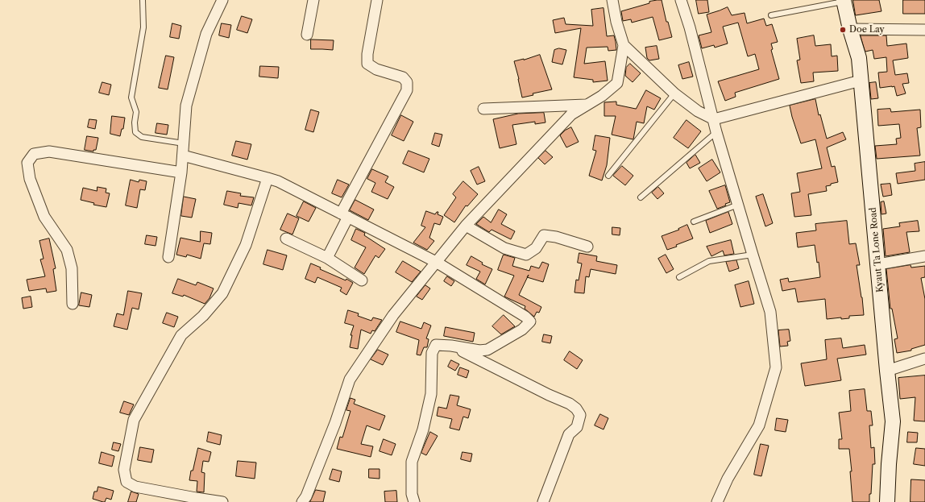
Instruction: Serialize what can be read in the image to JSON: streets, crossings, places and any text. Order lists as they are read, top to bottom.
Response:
{
  "streets": {
    "main road": ["Kyaut Ta Lone Road"]
  },
  "places": ["Doe Lay"]
}
